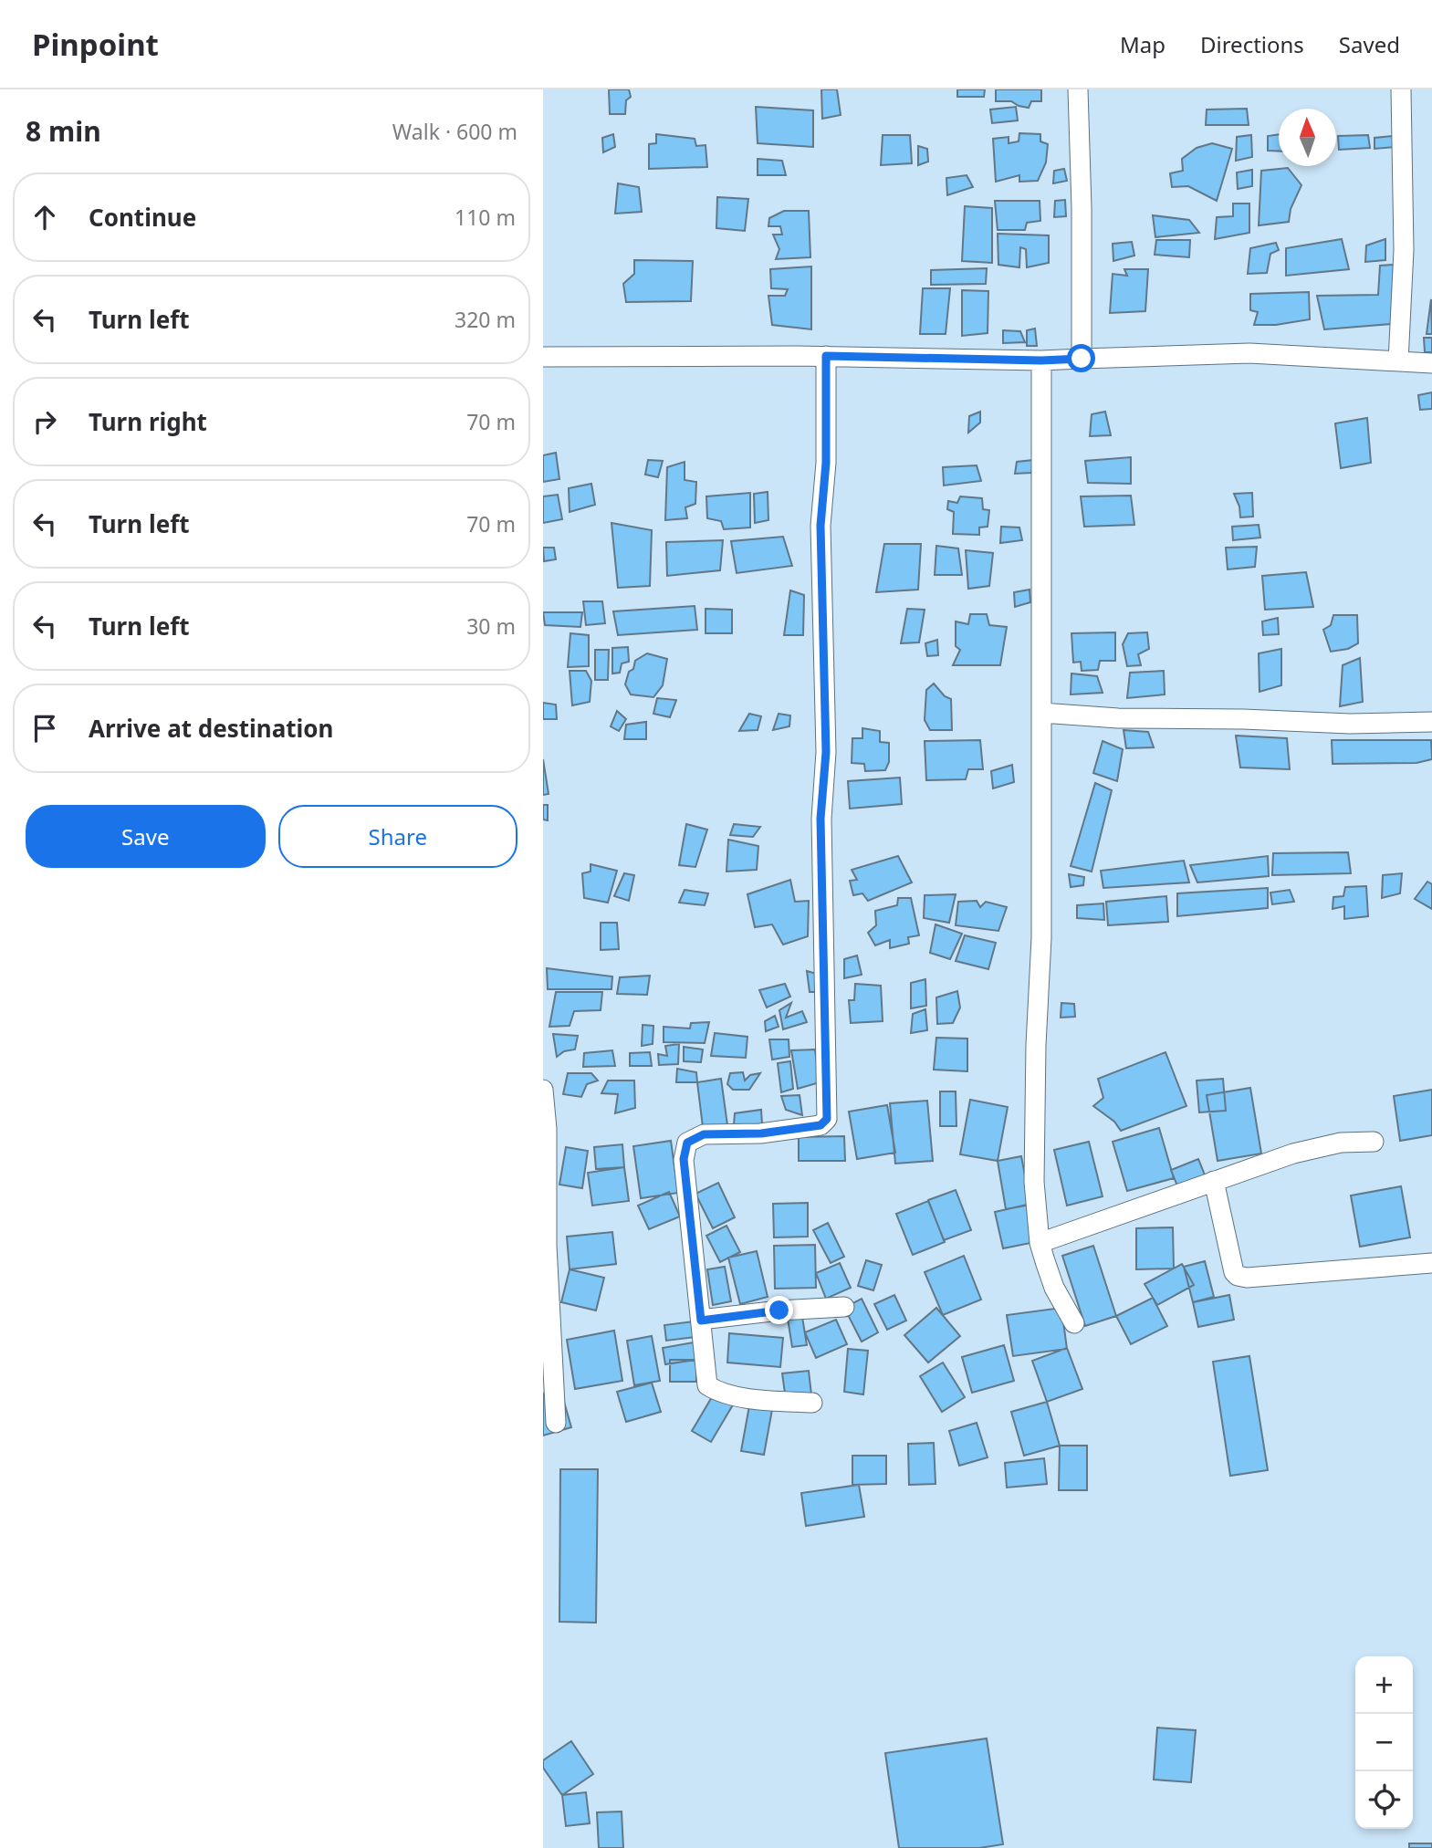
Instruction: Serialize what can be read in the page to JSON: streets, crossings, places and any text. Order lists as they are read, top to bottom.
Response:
{
  "north": "top",
  "page": {
    "header": "Pinpoint",
    "nav": ["Map", "Directions", "Saved"],
    "heading": ["8 min", "Walk · 600 m"],
    "list": [
      ["Continue", "110 m"],
      ["Turn left", "320 m"],
      ["Turn right", "70 m"],
      ["Turn left", "70 m"],
      ["Turn left", "30 m"],
      "Arrive at destination"
    ],
    "buttons": ["Save", "Share"],
    "map_buttons": ["+", "−"]
  }
}
